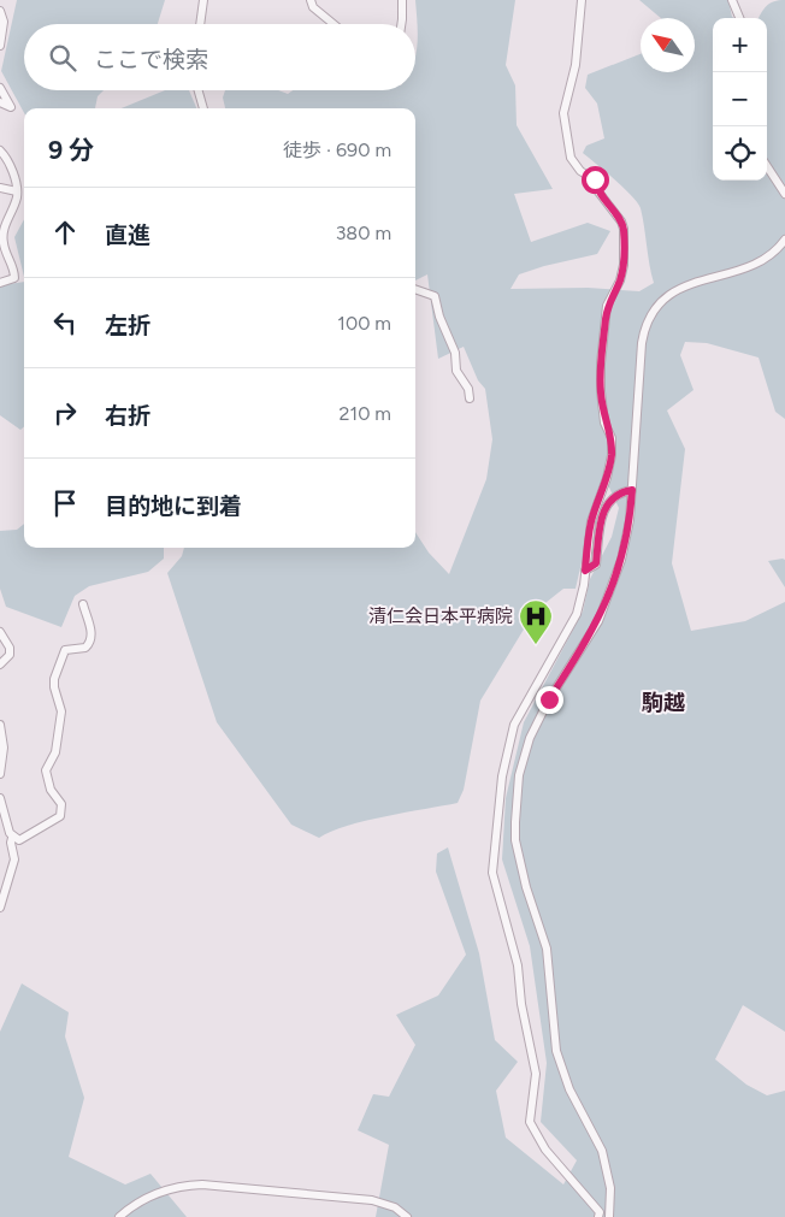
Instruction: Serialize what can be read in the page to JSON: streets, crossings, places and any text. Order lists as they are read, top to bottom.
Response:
{
  "districts": ["駒越"],
  "places": {
    "hospital": ["清仁会日本平病院"]
  },
  "north": "top left",
  "page": {
    "map_buttons": ["+", "−"],
    "search": "ここで検索",
    "heading": ["9 分", "徒歩 · 690 m"],
    "list": [
      ["直進", "380 m"],
      ["左折", "100 m"],
      ["右折", "210 m"],
      "目的地に到着"
    ]
  }
}
